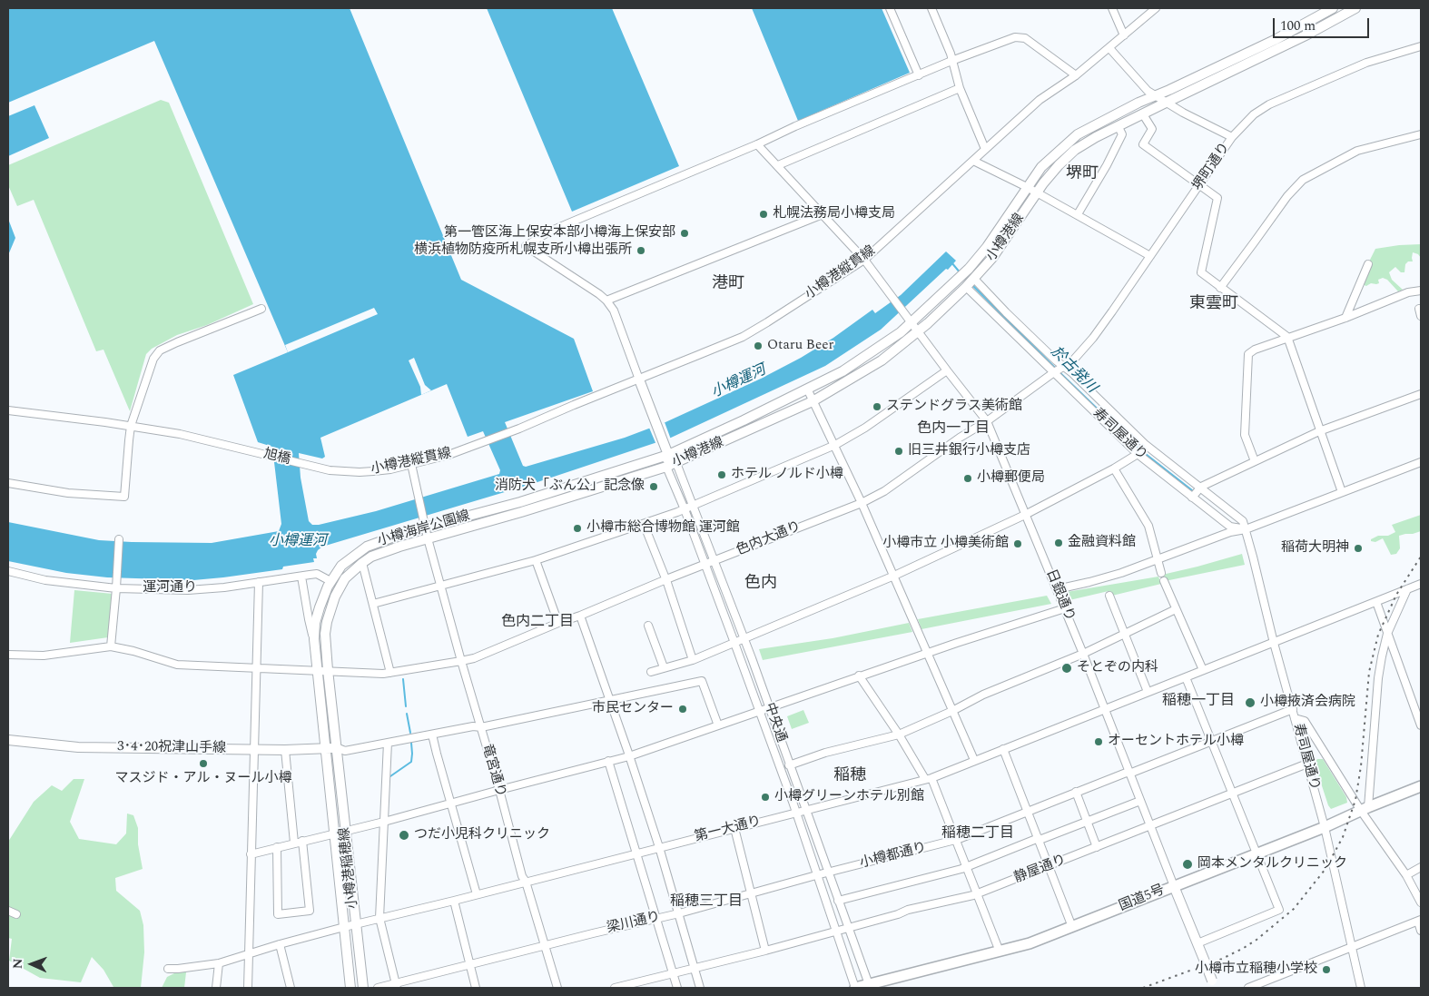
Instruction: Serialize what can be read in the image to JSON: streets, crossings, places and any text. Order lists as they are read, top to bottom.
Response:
{
  "streets": {
    "highway": ["国道5号"],
    "main road": [
      "小樽港線",
      "小樽海岸公園線",
      "3･4･20祝津山手線",
      "小樽港稲穂線"
    ],
    "street": [
      "堺町通り",
      "小樽港縦貫線",
      "寿司屋通り",
      "旭橋",
      "色内大通り",
      "運河通り",
      "日銀通り",
      "中央通",
      "竜宮通り",
      "第一大通り",
      "小樽都通り",
      "静屋通り",
      "梁川通り"
    ]
  },
  "crossings": [
    ["堺町通り", "寿司屋通り"],
    ["堺町通り", "色内大通り"],
    ["小樽港線", "小樽港縦貫線"],
    ["小樽港線", "寿司屋通り"],
    ["小樽港線", "小樽海岸公園線"],
    ["小樽港線", "日銀通り"],
    ["小樽港線", "中央通"],
    ["小樽港縦貫線", "旭橋"],
    ["小樽港縦貫線", "日銀通り"],
    ["小樽港縦貫線", "竜宮通り"],
    ["寿司屋通り", "色内大通り"],
    ["寿司屋通り", "第一大通り"],
    ["寿司屋通り", "小樽都通り"],
    ["寿司屋通り", "静屋通り"],
    ["寿司屋通り", "国道5号"],
    ["小樽海岸公園線", "色内大通り"],
    ["小樽海岸公園線", "運河通り"],
    ["小樽海岸公園線", "中央通"],
    ["小樽海岸公園線", "3･4･20祝津山手線"],
    ["小樽海岸公園線", "竜宮通り"],
    ["小樽海岸公園線", "小樽港稲穂線"],
    ["色内大通り", "日銀通り"],
    ["色内大通り", "中央通"],
    ["色内大通り", "竜宮通り"],
    ["日銀通り", "第一大通り"],
    ["日銀通り", "小樽都通り"],
    ["日銀通り", "静屋通り"],
    ["日銀通り", "国道5号"],
    ["中央通", "第一大通り"],
    ["中央通", "小樽都通り"],
    ["中央通", "静屋通り"],
    ["中央通", "国道5号"],
    ["中央通", "梁川通り"],
    ["3･4･20祝津山手線", "小樽港稲穂線"],
    ["竜宮通り", "第一大通り"],
    ["竜宮通り", "梁川通り"],
    ["第一大通り", "小樽港稲穂線"],
    ["小樽都通り", "梁川通り"]
  ],
  "districts": [
    "堺町",
    "港町",
    "東雲町",
    "色内一丁目",
    "色内",
    "色内二丁目",
    "稲穂一丁目",
    "稲穂",
    "稲穂二丁目",
    "稲穂三丁目"
  ],
  "water": ["於古発川", "小樽運河"],
  "places": [
    "札幌法務局小樽支局",
    "第一管区海上保安本部小樽海上保安部",
    "横浜植物防疫所札幌支所小樽出張所",
    "Otaru Beer",
    "ステンドグラス美術館",
    "旧三井銀行小樽支店",
    "ホテル ノルド小樽",
    "小樽郵便局",
    "消防犬「ぶん公」記念像",
    "小樽市総合博物館 運河館",
    "金融資料館",
    "小樽市立 小樽美術館",
    "稲荷大明神",
    "そとぞの内科",
    "小樽掖済会病院",
    "市民センター",
    "オーセントホテル小樽",
    "マスジド・アル・ヌール小樽",
    "小樽グリーンホテル別館",
    "つだ小児科クリニック",
    "岡本メンタルクリニック",
    "小樽市立稲穂小学校"
  ],
  "scale_bar": "100 m",
  "north": "left"
}
